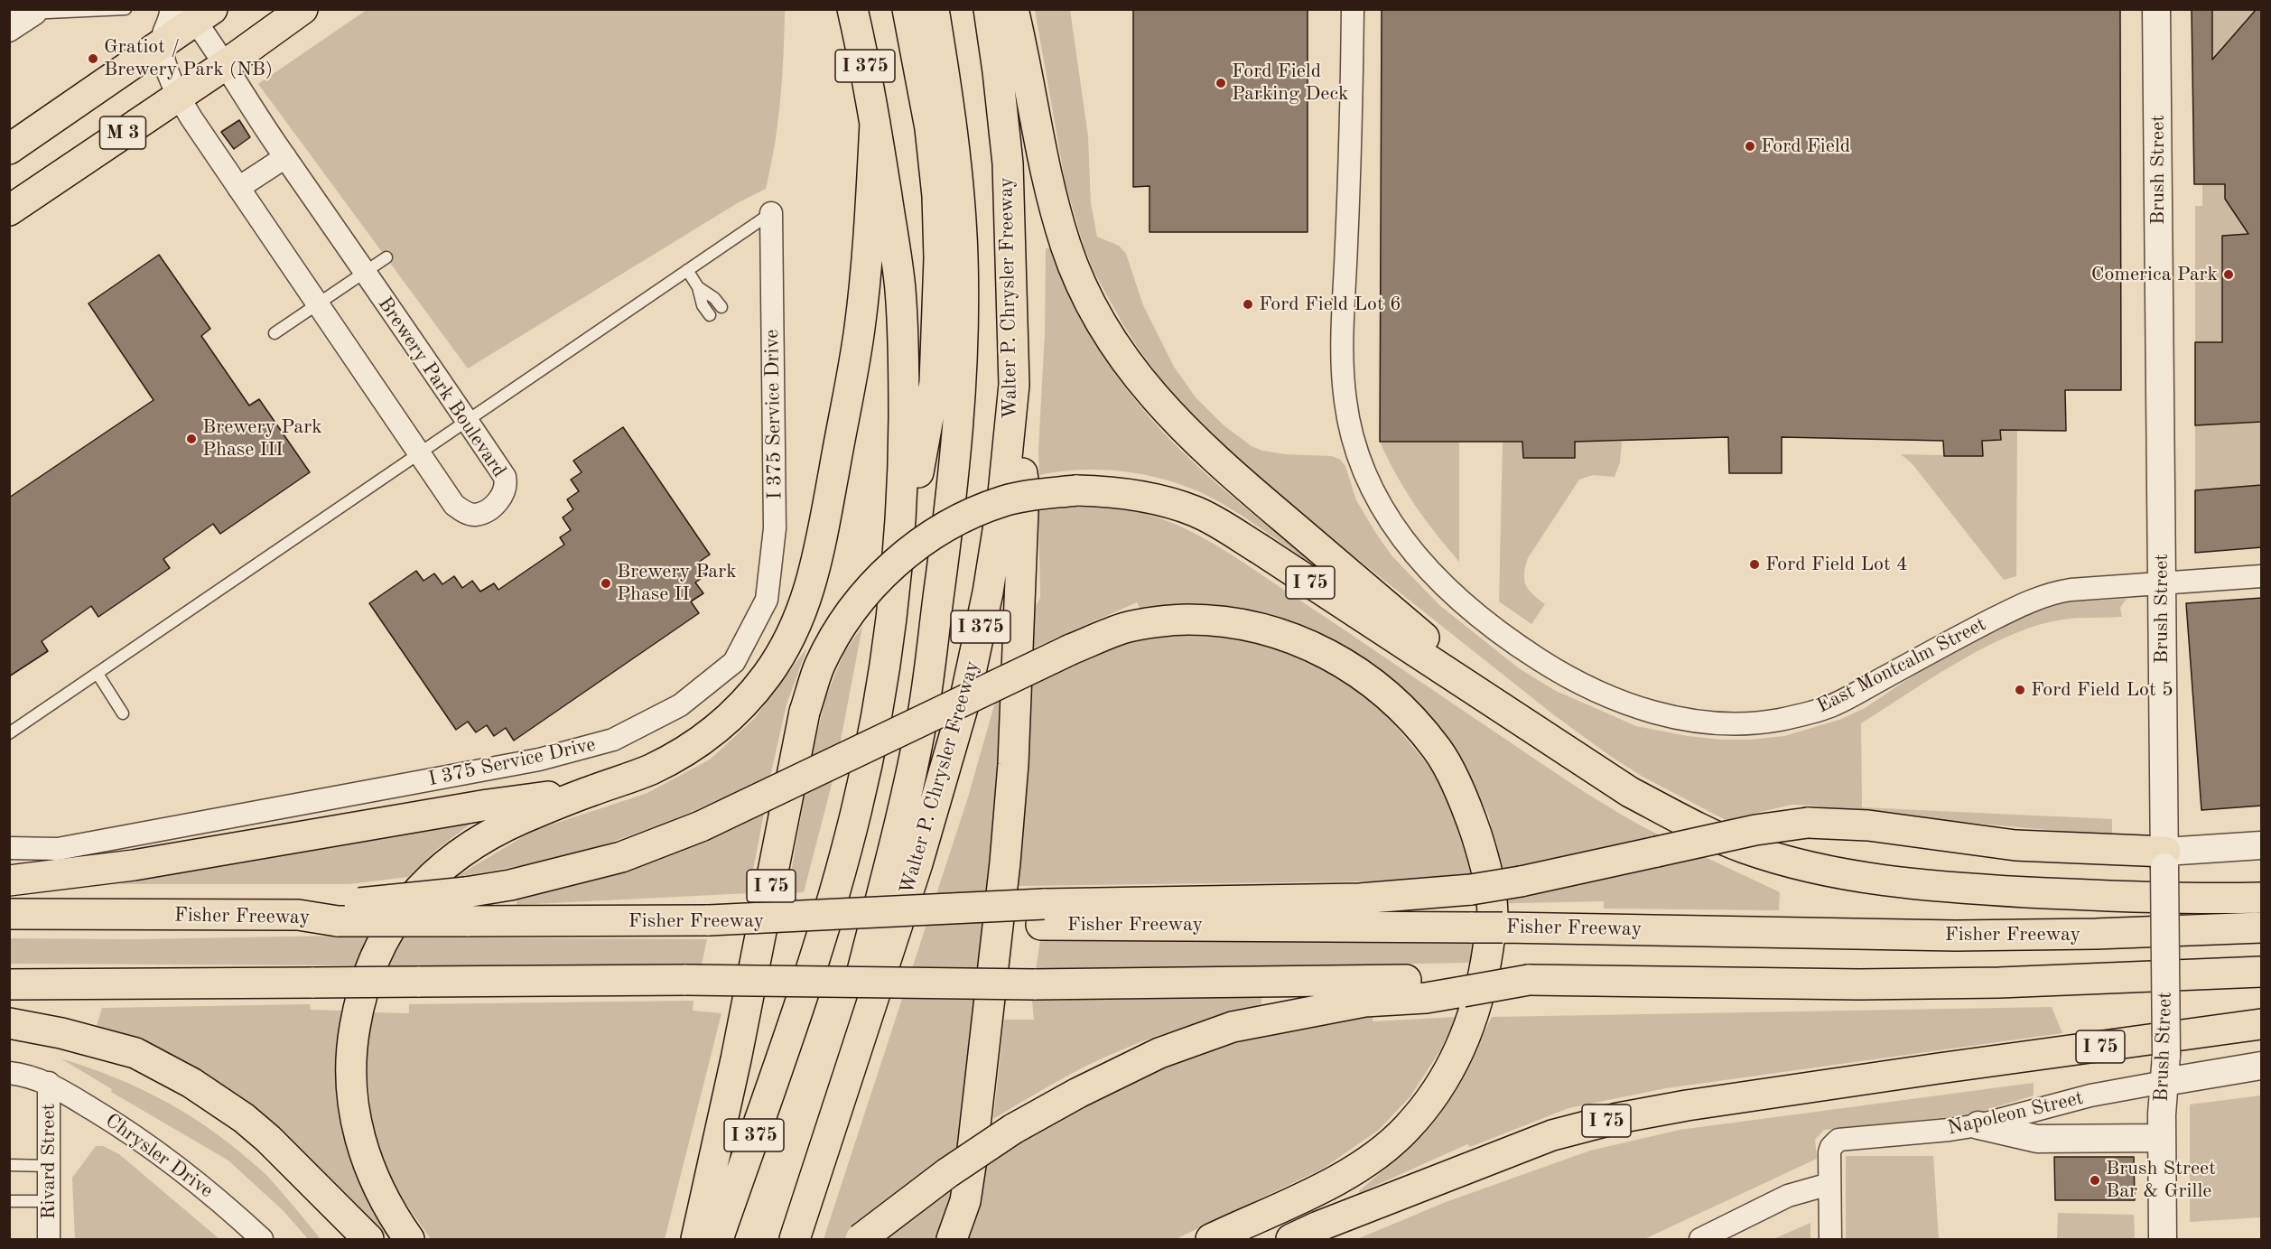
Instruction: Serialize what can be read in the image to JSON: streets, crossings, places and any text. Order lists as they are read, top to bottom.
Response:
{
  "streets": {
    "main road": [
      "I 375",
      "M 3",
      "Walter P. Chrysler Freeway",
      "I 75",
      "Fisher Freeway"
    ],
    "street": [
      "Brush Street",
      "Brewery Park Boulevard",
      "I 375 Service Drive",
      "East Montcalm Street",
      "Napoleon Street",
      "Chrysler Drive",
      "Rivard Street"
    ]
  },
  "crossings": [
    ["M 3", "Brewery Park Boulevard"],
    ["Brush Street", "East Montcalm Street"],
    ["Brush Street", "Napoleon Street"],
    ["Chrysler Drive", "Rivard Street"]
  ],
  "places": [
    "Gratiot / Brewery Park (NB)",
    "Ford Field Parking Deck",
    "Ford Field",
    "Comerica Park",
    "Ford Field Lot 6",
    "Brewery Park Phase III",
    "Ford Field Lot 4",
    "Brewery Park Phase II",
    "Ford Field Lot 5",
    "Brush Street Bar & Grille"
  ]
}
